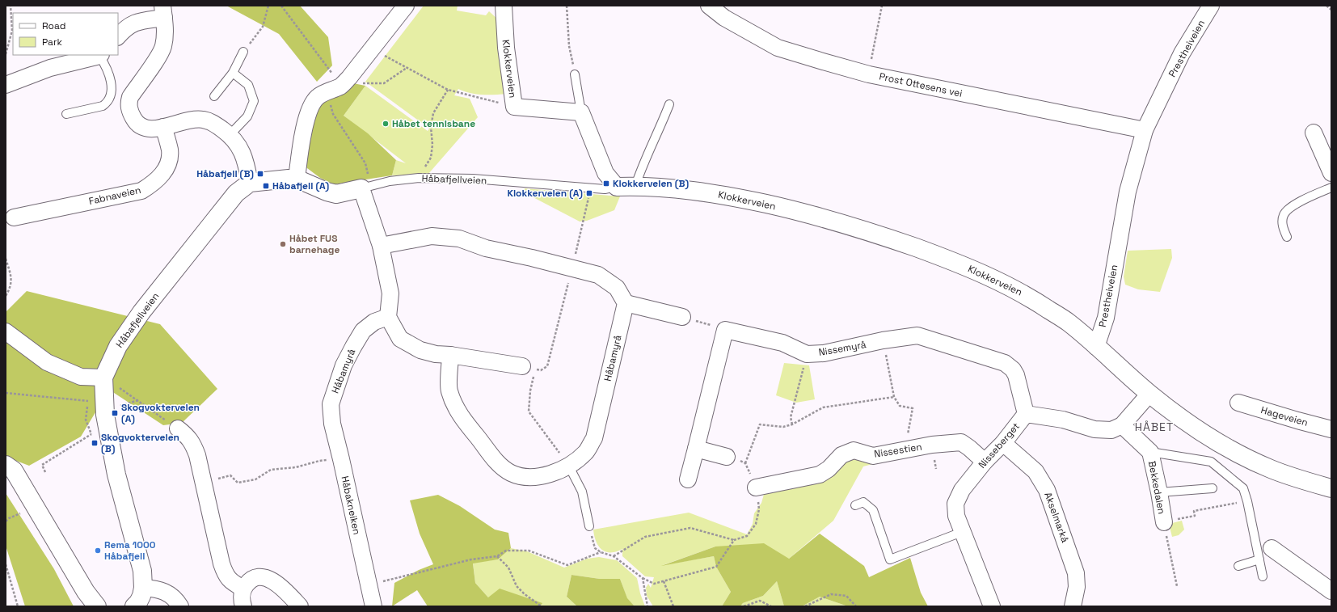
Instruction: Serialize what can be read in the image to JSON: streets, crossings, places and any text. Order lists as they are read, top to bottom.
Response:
{
  "streets": {
    "street": [
      "Prestheiveien",
      "Klokkerveien",
      "Prost Ottesens vei",
      "Håbafjellveien",
      "Fabnaveien",
      "Nissemyrå",
      "Håbamyrå",
      "Hageveien",
      "Nisseberget",
      "Nissestien",
      "Bekkedalen",
      "Håbakneiken",
      "Akselmarkå"
    ]
  },
  "crossings": [
    ["Prestheiveien", "Klokkerveien"],
    ["Prestheiveien", "Prost Ottesens vei"],
    ["Klokkerveien", "Håbafjellveien"],
    ["Nissemyrå", "Nisseberget"],
    ["Håbamyrå", "Håbakneiken"],
    ["Nisseberget", "Nissestien"],
    ["Nisseberget", "Bekkedalen"],
    ["Nisseberget", "Akselmarkå"]
  ],
  "districts": ["HÅBET"],
  "places": {
    "other": ["Håbet tennisbane", "Håbet FUS barnehage", "Rema 1000 Håbafjell"],
    "transit": [
      "Håbafjell (B)",
      "Klokkerveien (B)",
      "Håbafjell (A)",
      "Klokkerveien (A)",
      "Skogvokterveien (A)",
      "Skogvokterveien (B)"
    ]
  },
  "legend": ["Road", "Park"]
}
